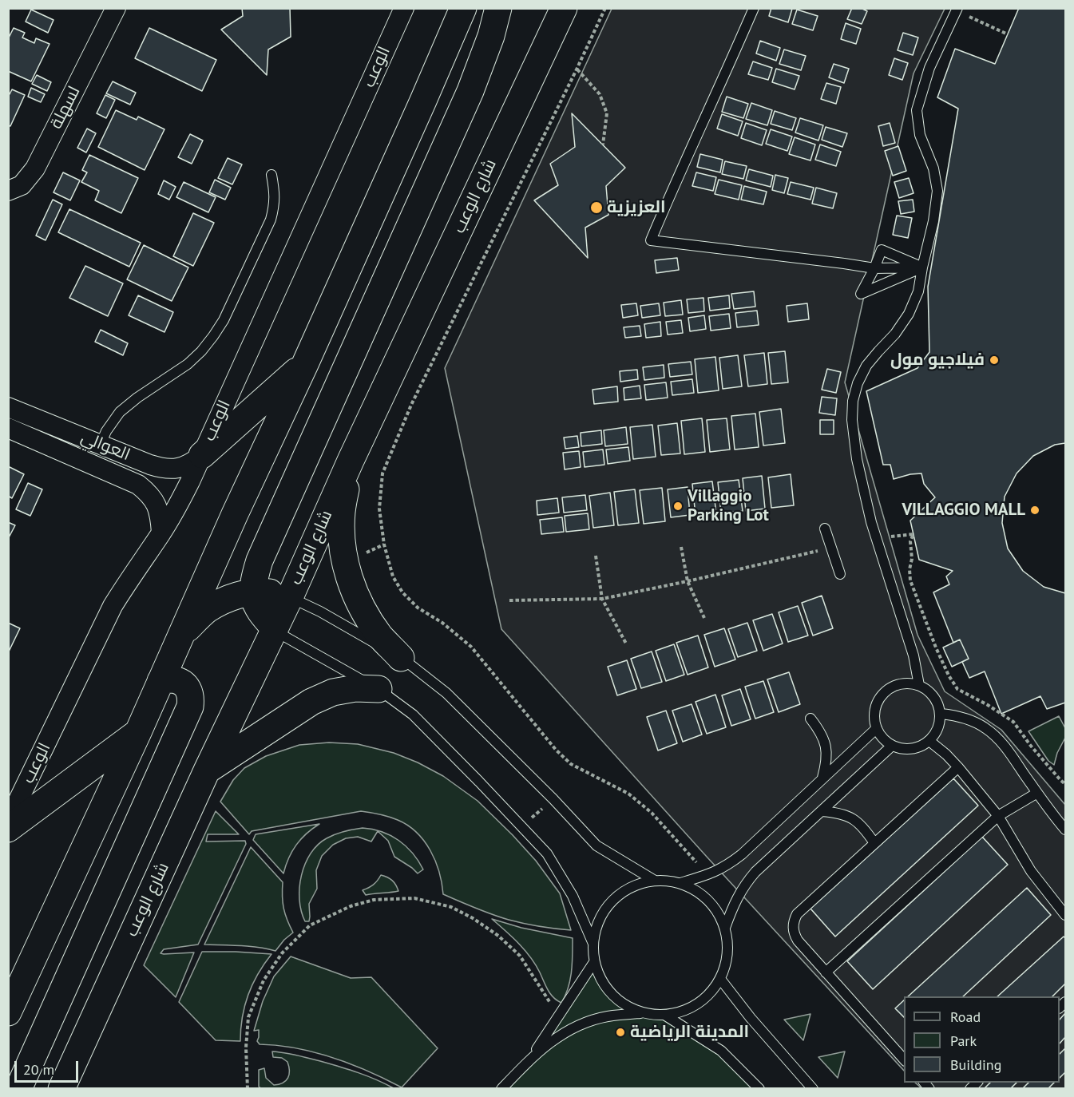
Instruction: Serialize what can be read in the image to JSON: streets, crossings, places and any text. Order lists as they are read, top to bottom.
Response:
{
  "streets": {
    "main road": ["شارع الوعب"],
    "street": ["الوعب", "لسهلة", "العوالي"]
  },
  "crossings": [
    ["الوعب", "العوالي"]
  ],
  "places": [
    "العزيزية",
    "فيلاجيو مول",
    "Villaggio Parking Lot",
    "VILLAGGIO MALL",
    "المدينة الرياضية"
  ],
  "legend": ["Road", "Park", "Building"],
  "scale_bar": "20 m"
}
